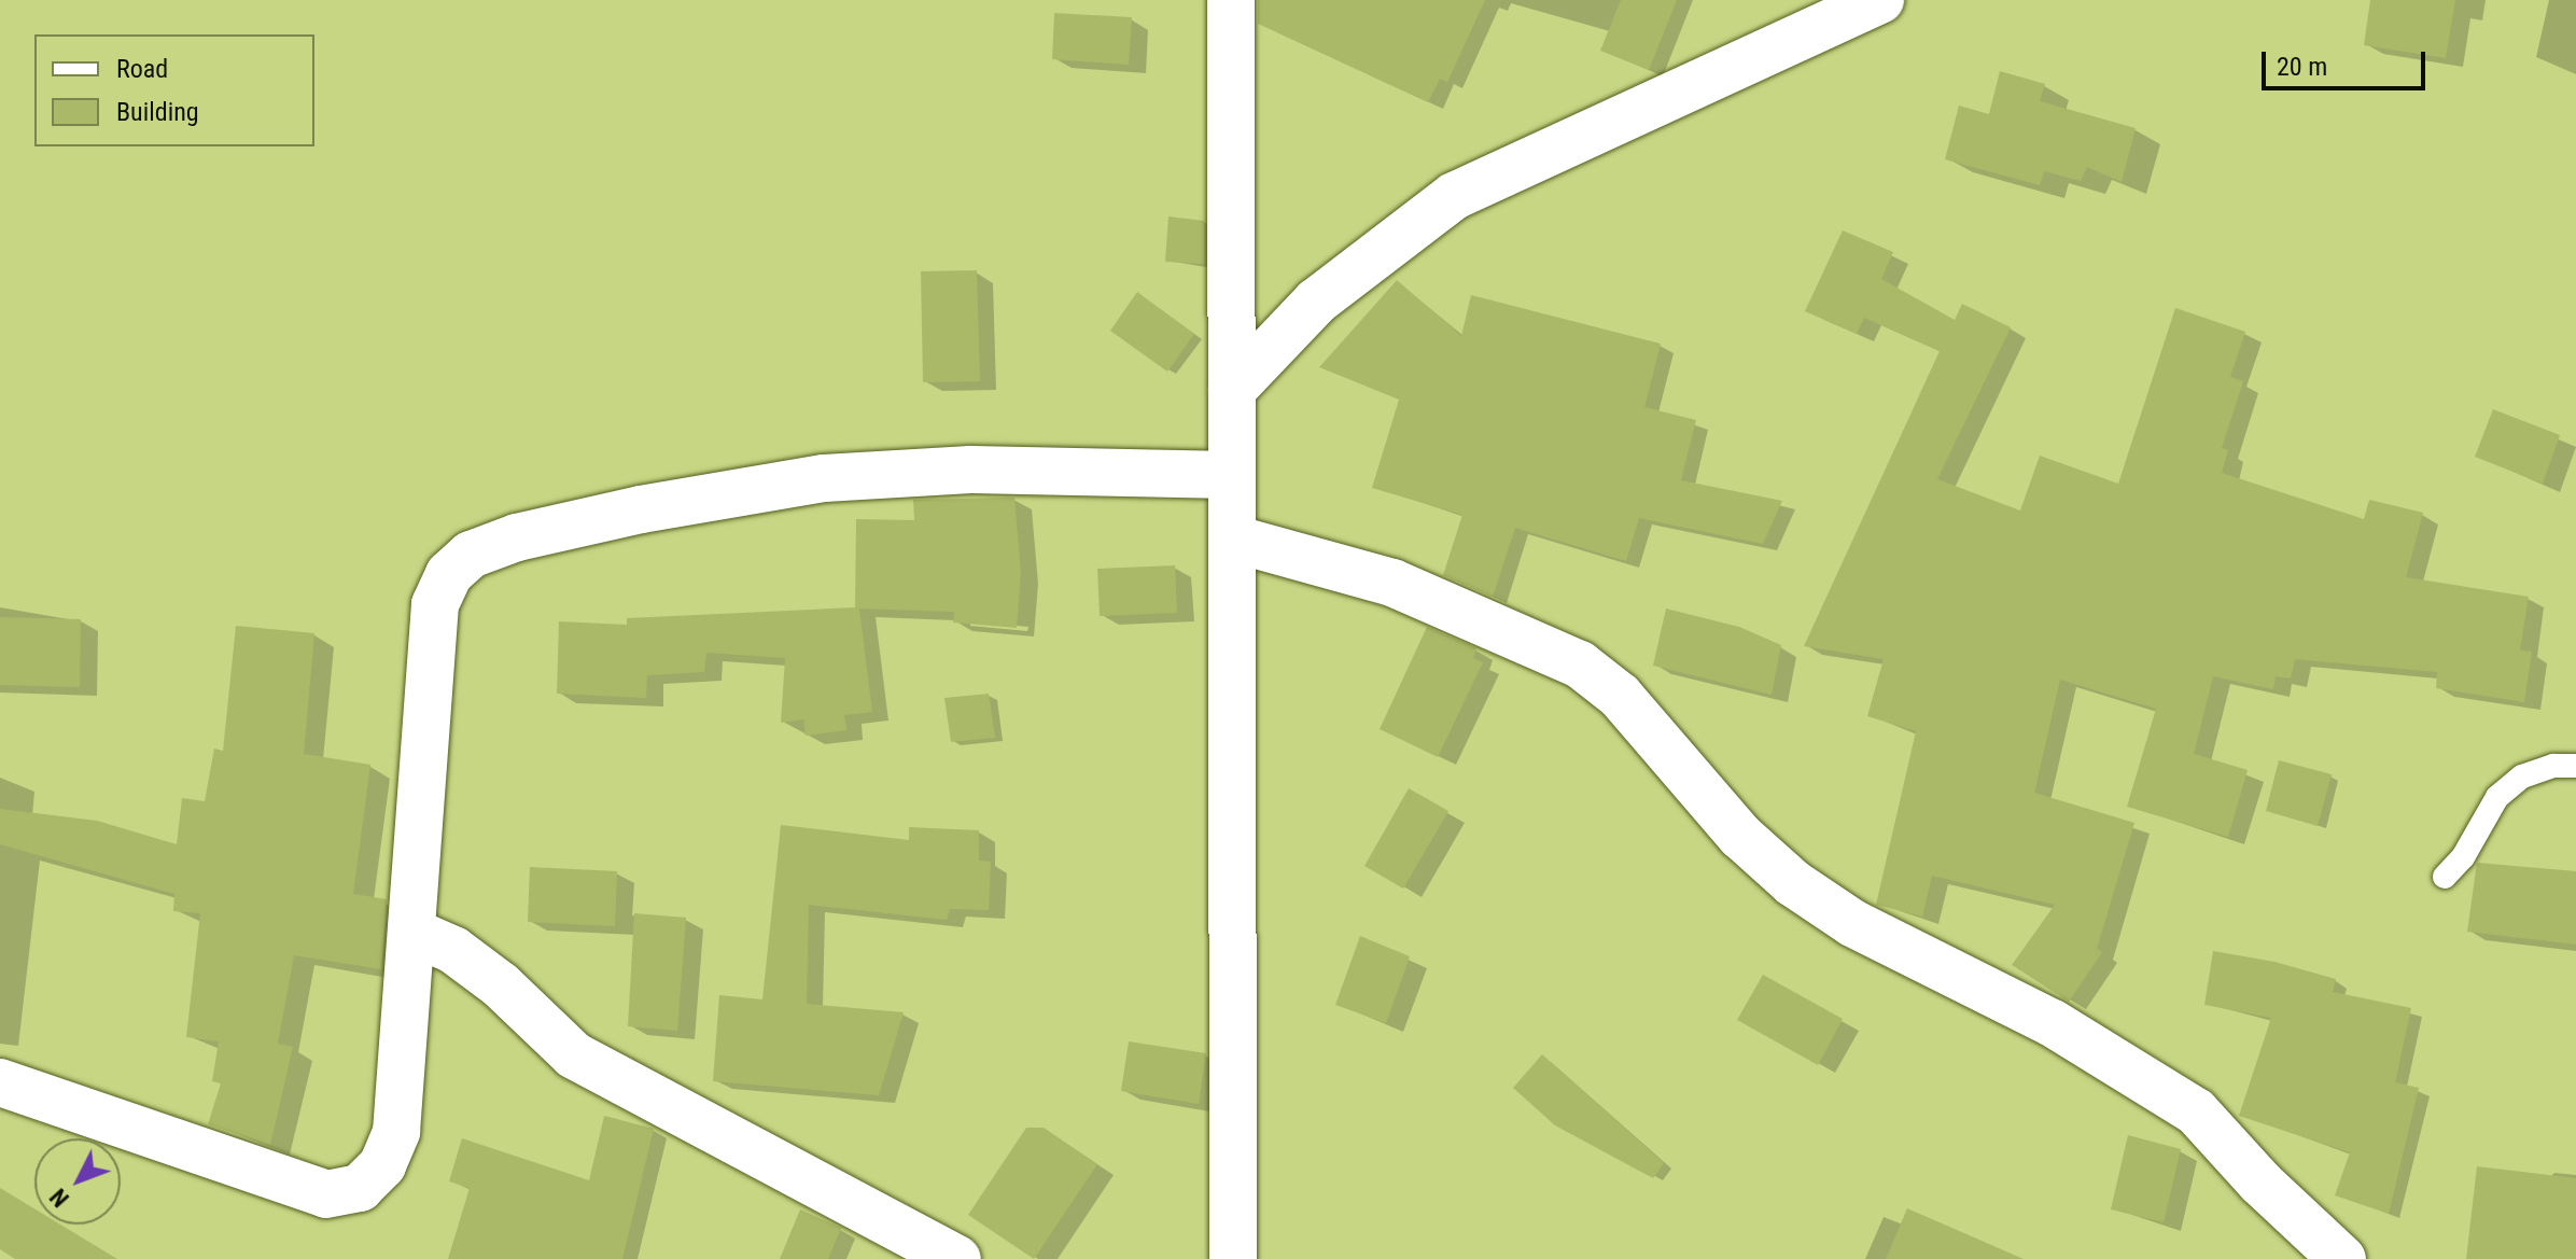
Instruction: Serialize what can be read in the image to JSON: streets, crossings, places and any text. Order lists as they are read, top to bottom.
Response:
{
  "legend": ["Road", "Building"],
  "scale_bar": "20 m",
  "north": "bottom left"
}
